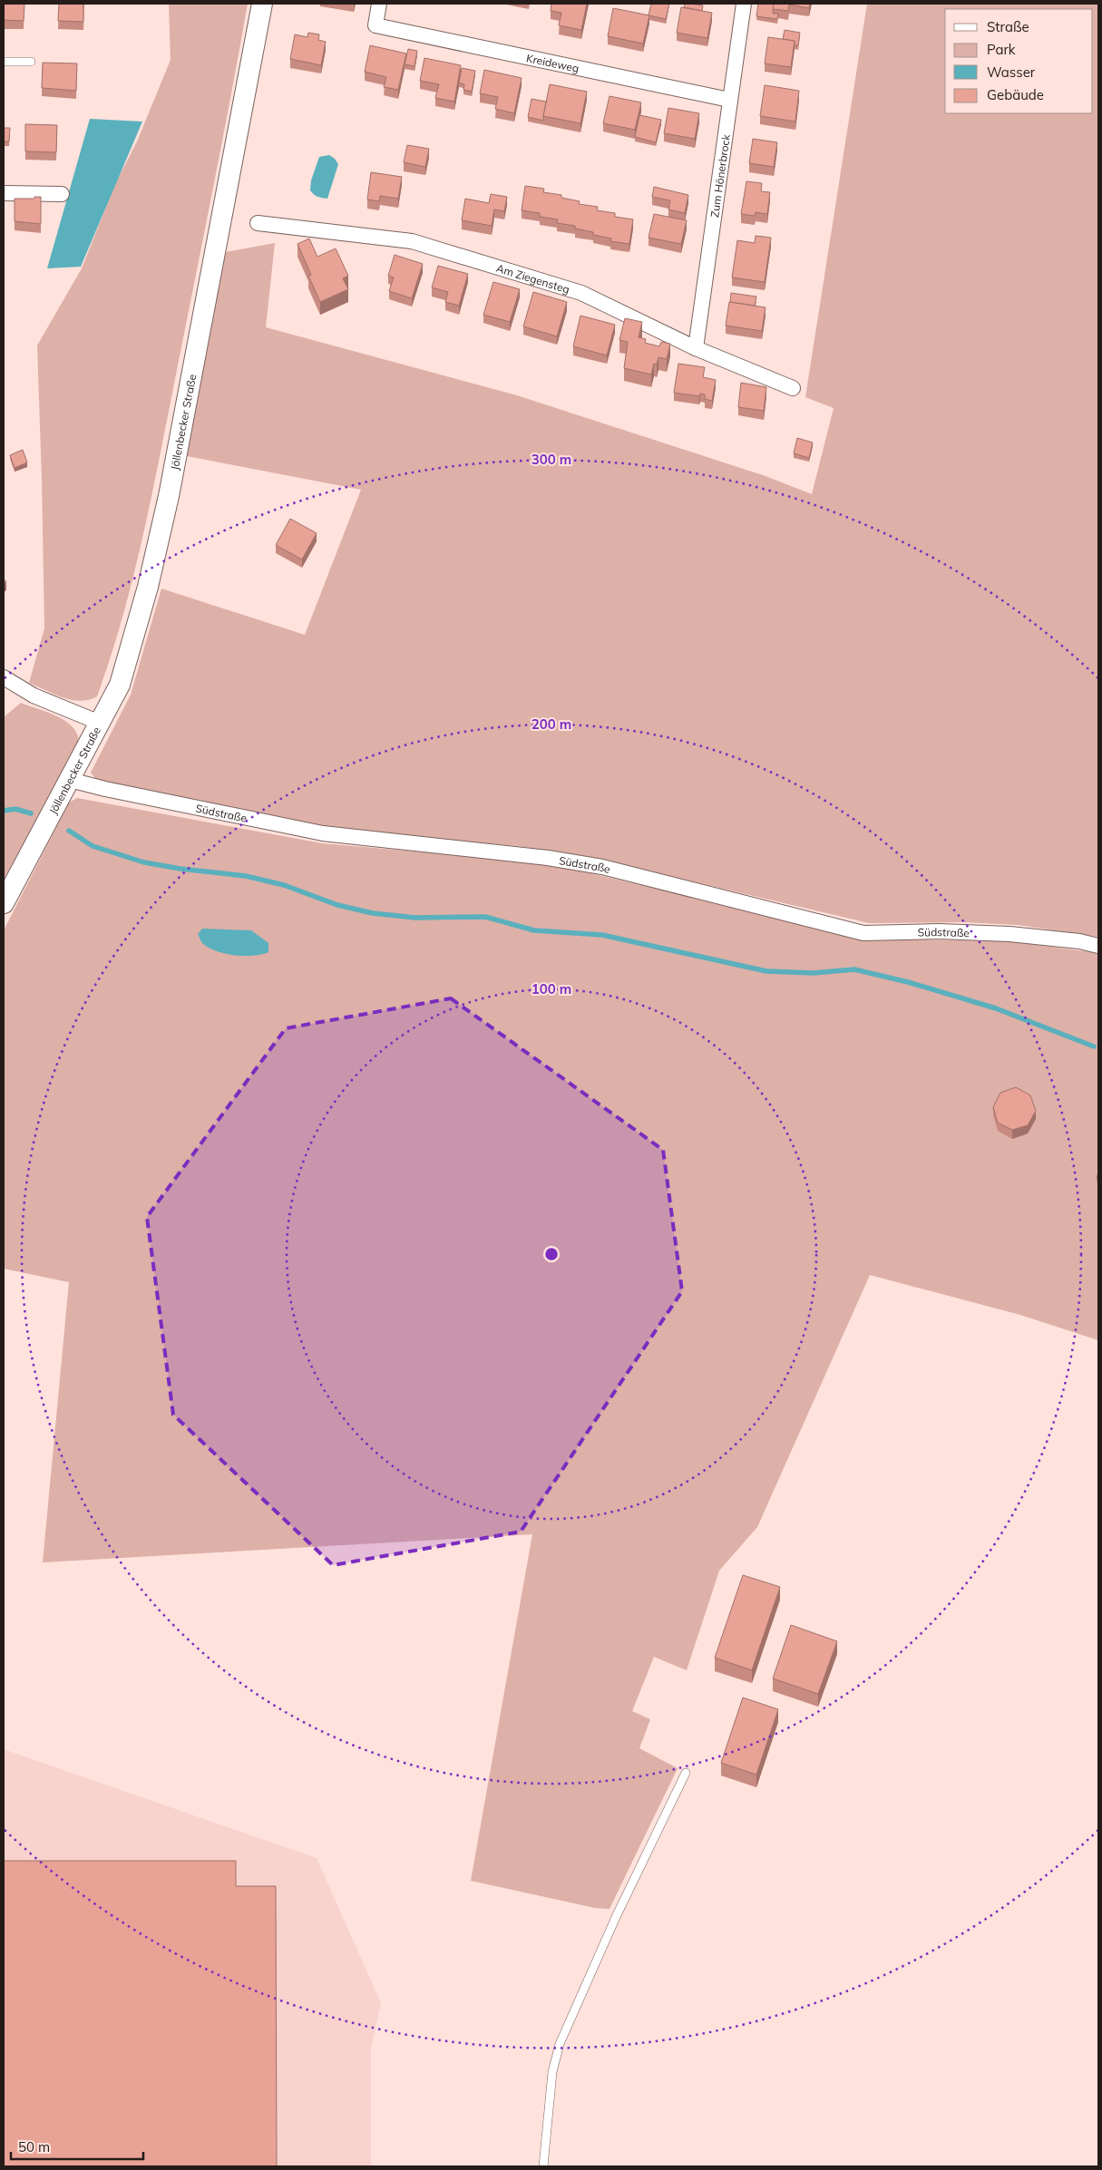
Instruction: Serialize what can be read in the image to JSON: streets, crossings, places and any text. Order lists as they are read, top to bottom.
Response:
{
  "streets": {
    "main road": ["Jöllenbecker Straße"],
    "street": [
      "Kreideweg",
      "Zum Hönerbrock",
      "Am Ziegensteg",
      "Südstraße"
    ]
  },
  "crossings": [
    ["Kreideweg", "Zum Hönerbrock"],
    ["Zum Hönerbrock", "Am Ziegensteg"],
    ["Jöllenbecker Straße", "Südstraße"]
  ],
  "legend": [
    "Straße",
    "Park",
    "Wasser",
    "Gebäude"
  ],
  "scale_bar": "50 m",
  "rings": ["300 m", "200 m", "100 m"]
}
